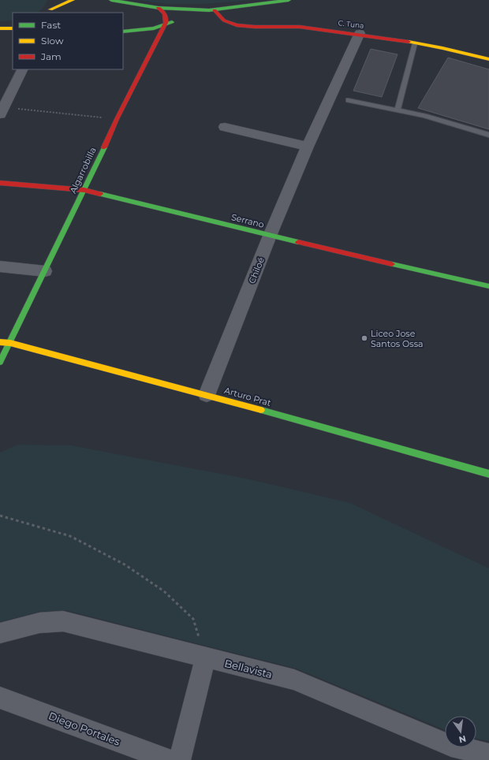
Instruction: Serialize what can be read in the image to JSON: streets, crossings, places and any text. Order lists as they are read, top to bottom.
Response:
{
  "streets": {
    "main road": [
      "C. Tuna",
      "Algarrobilla",
      "Serrano",
      "Arturo Prat"
    ],
    "street": ["Chiloé", "Bellavista", "Diego Portales"]
  },
  "crossings": [
    ["C. Tuna", "Chiloé"],
    ["Algarrobilla", "Serrano"],
    ["Algarrobilla", "Arturo Prat"],
    ["Serrano", "Chiloé"],
    ["Chiloé", "Arturo Prat"]
  ],
  "places": ["Liceo Jose Santos Ossa"],
  "legend": ["Fast", "Slow", "Jam"],
  "north": "bottom"
}
